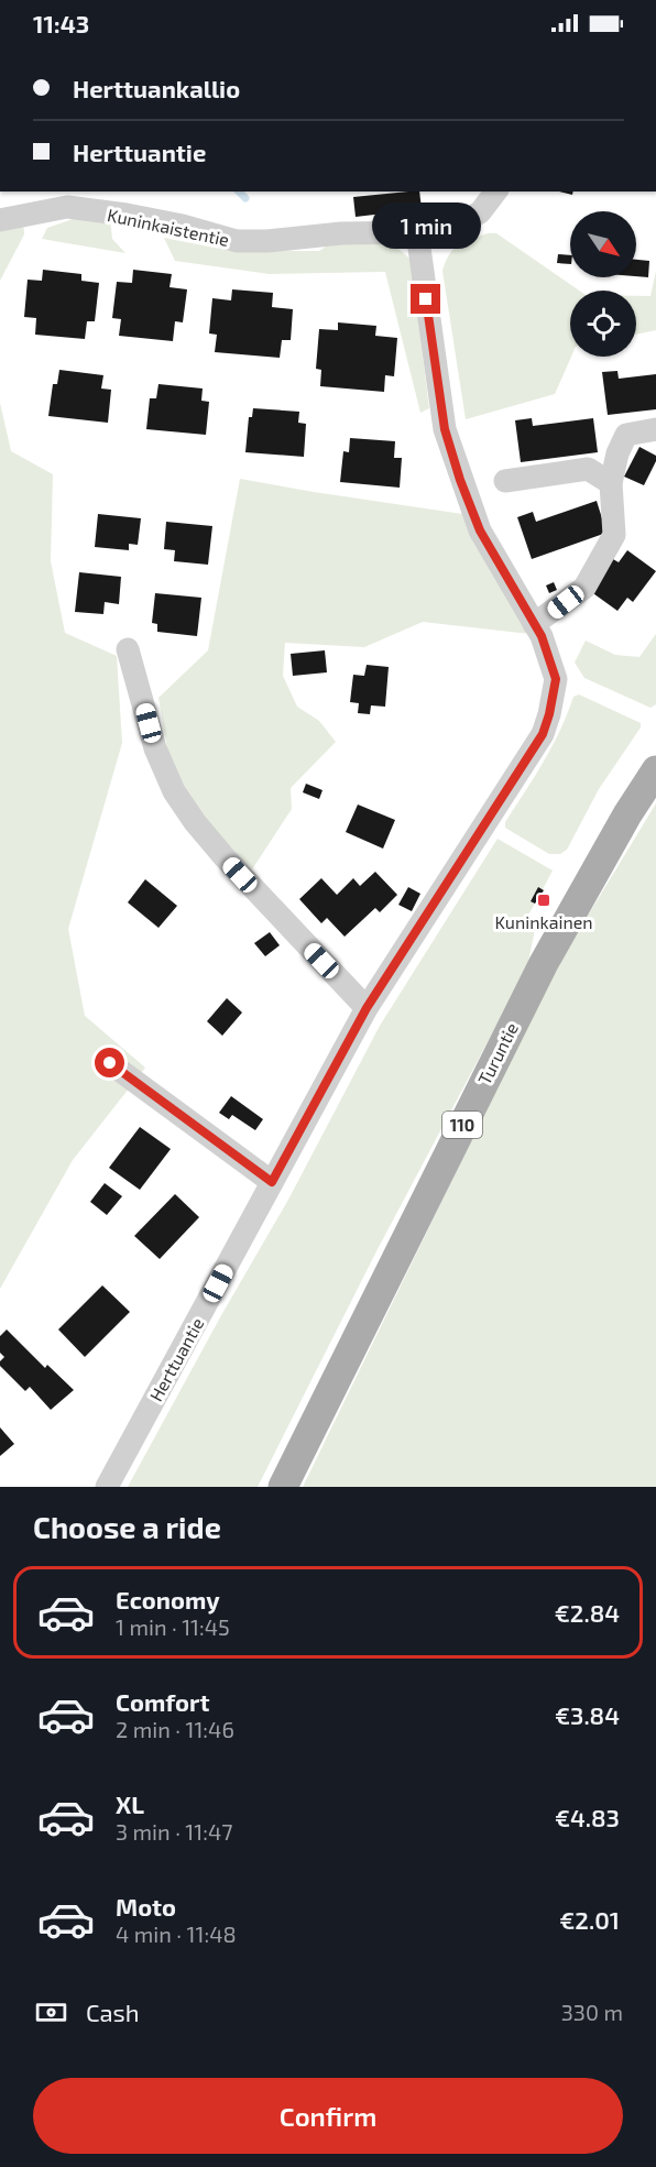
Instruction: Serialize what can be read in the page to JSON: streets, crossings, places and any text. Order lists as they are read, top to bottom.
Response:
{
  "streets": {
    "main road": ["Turuntie", "110"],
    "street": ["Kuninkaistentie", "Herttuantie"]
  },
  "crossings": [
    ["Kuninkaistentie", "Herttuantie"]
  ],
  "places": {
    "transit": ["Kuninkainen"]
  },
  "north": "bottom right",
  "page": {
    "status": "11:43",
    "banner": ["Herttuankallio", "Herttuantie"],
    "bubble": "1 min",
    "heading": "Choose a ride",
    "list": [
      {
        "name": "Economy",
        "note": "1 min · 11:45",
        "value": "€2.84"
      },
      {
        "name": "Comfort",
        "note": "2 min · 11:46",
        "value": "€3.84"
      },
      {
        "name": "XL",
        "note": "3 min · 11:47",
        "value": "€4.83"
      },
      {
        "name": "Moto",
        "note": "4 min · 11:48",
        "value": "€2.01"
      }
    ],
    "pay": ["Cash", "330 m"],
    "buttons": "Confirm"
  }
}
